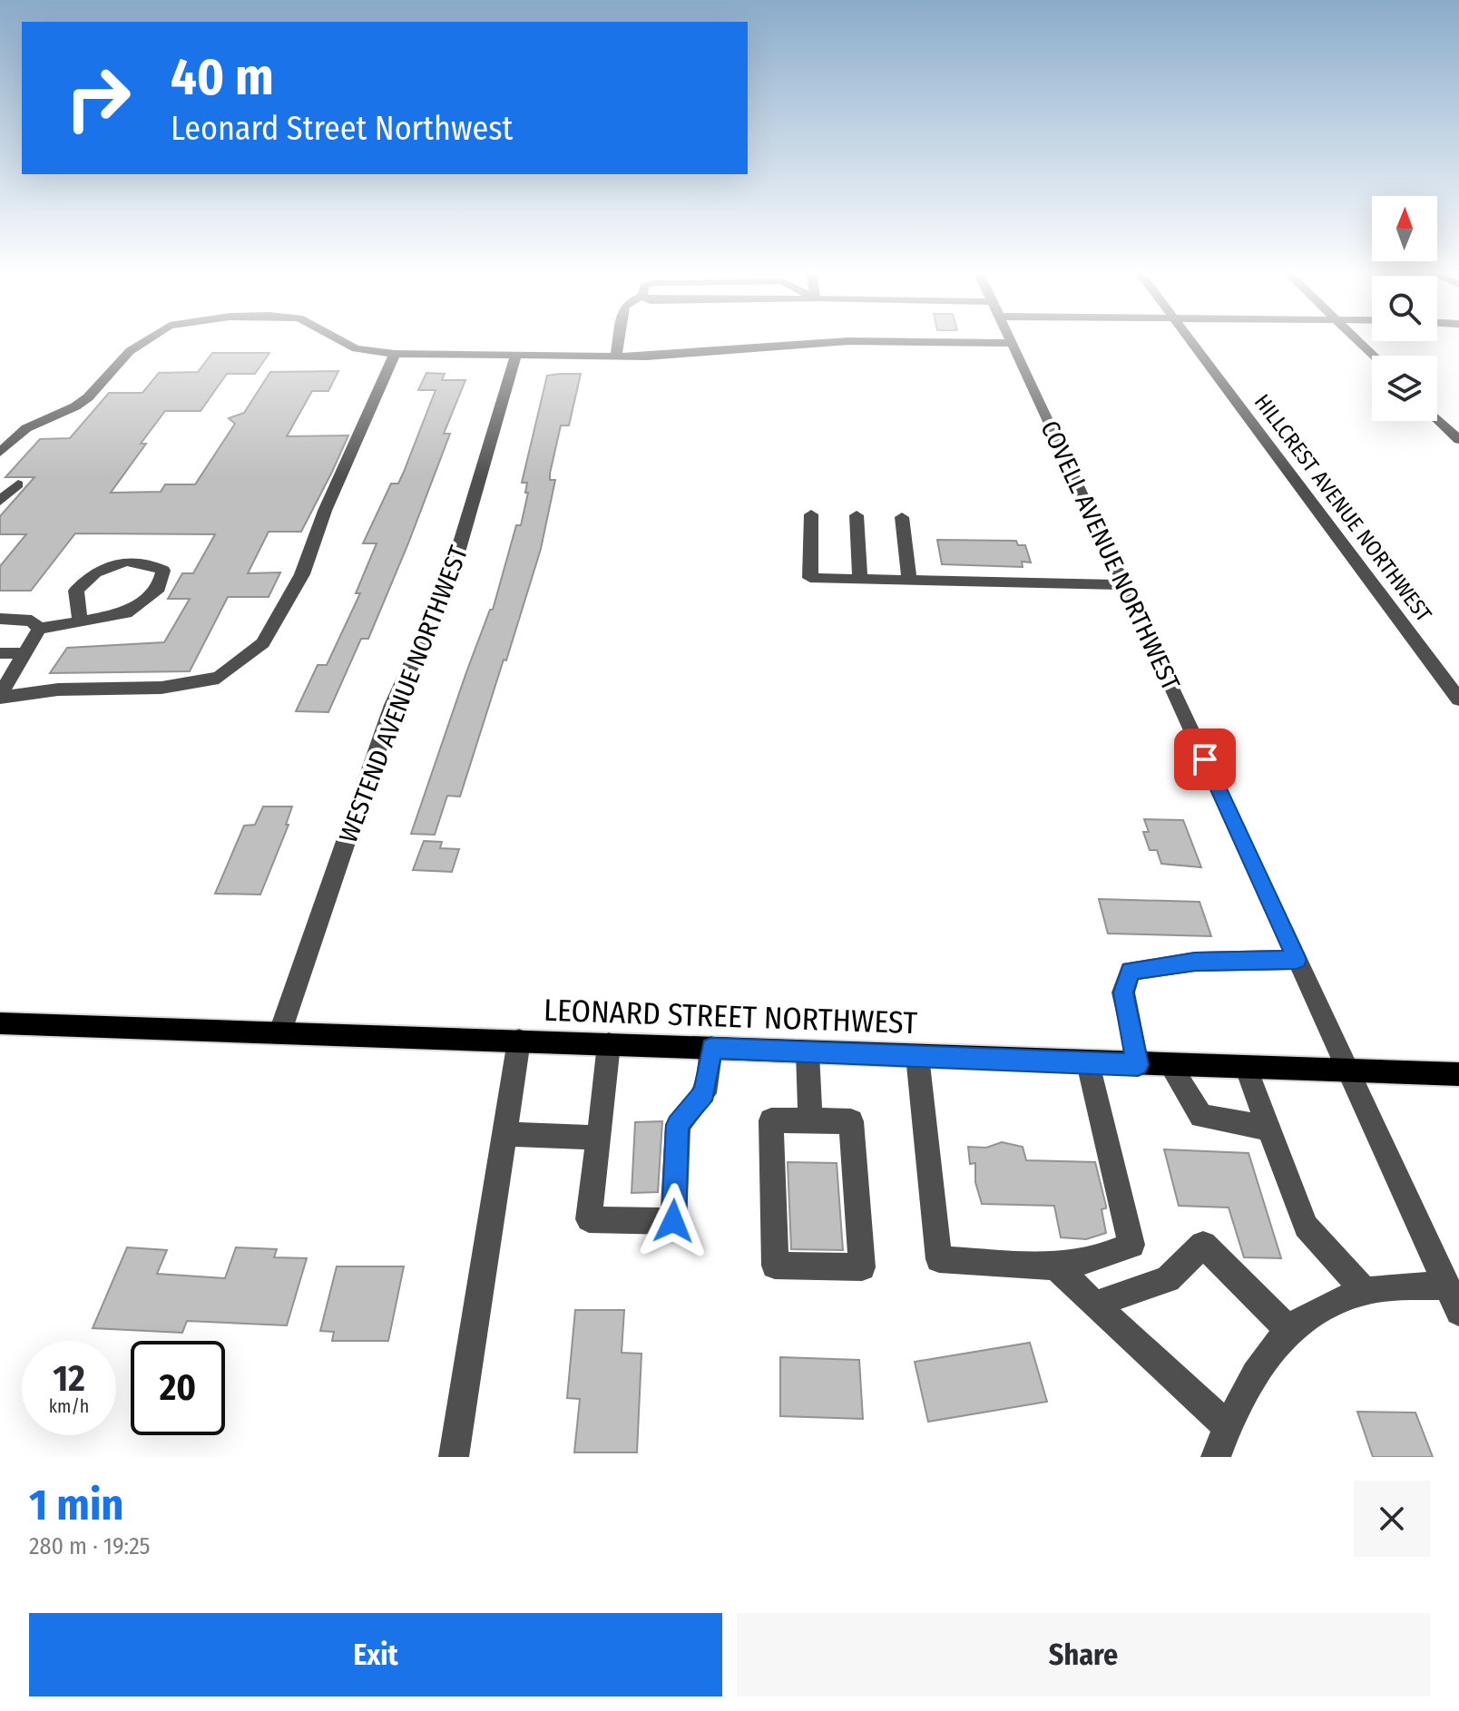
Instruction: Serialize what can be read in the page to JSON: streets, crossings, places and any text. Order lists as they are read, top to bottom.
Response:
{
  "streets": {
    "main road": ["LEONARD STREET NORTHWEST"],
    "street": ["HILLCREST AVENUE NORTHWEST", "COVELL AVENUE NORTHWEST", "WESTEND AVENUE NORTHWEST"]
  },
  "crossings": [
    ["COVELL AVENUE NORTHWEST", "LEONARD STREET NORTHWEST"],
    ["WESTEND AVENUE NORTHWEST", "LEONARD STREET NORTHWEST"]
  ],
  "north": "top",
  "page": {
    "turn": ["40 m", "Leonard Street Northwest"],
    "speed": "12 km/h",
    "limit": "20",
    "heading": ["1 min", "280 m · 19:25"],
    "buttons": ["Exit", "Share"]
  }
}
